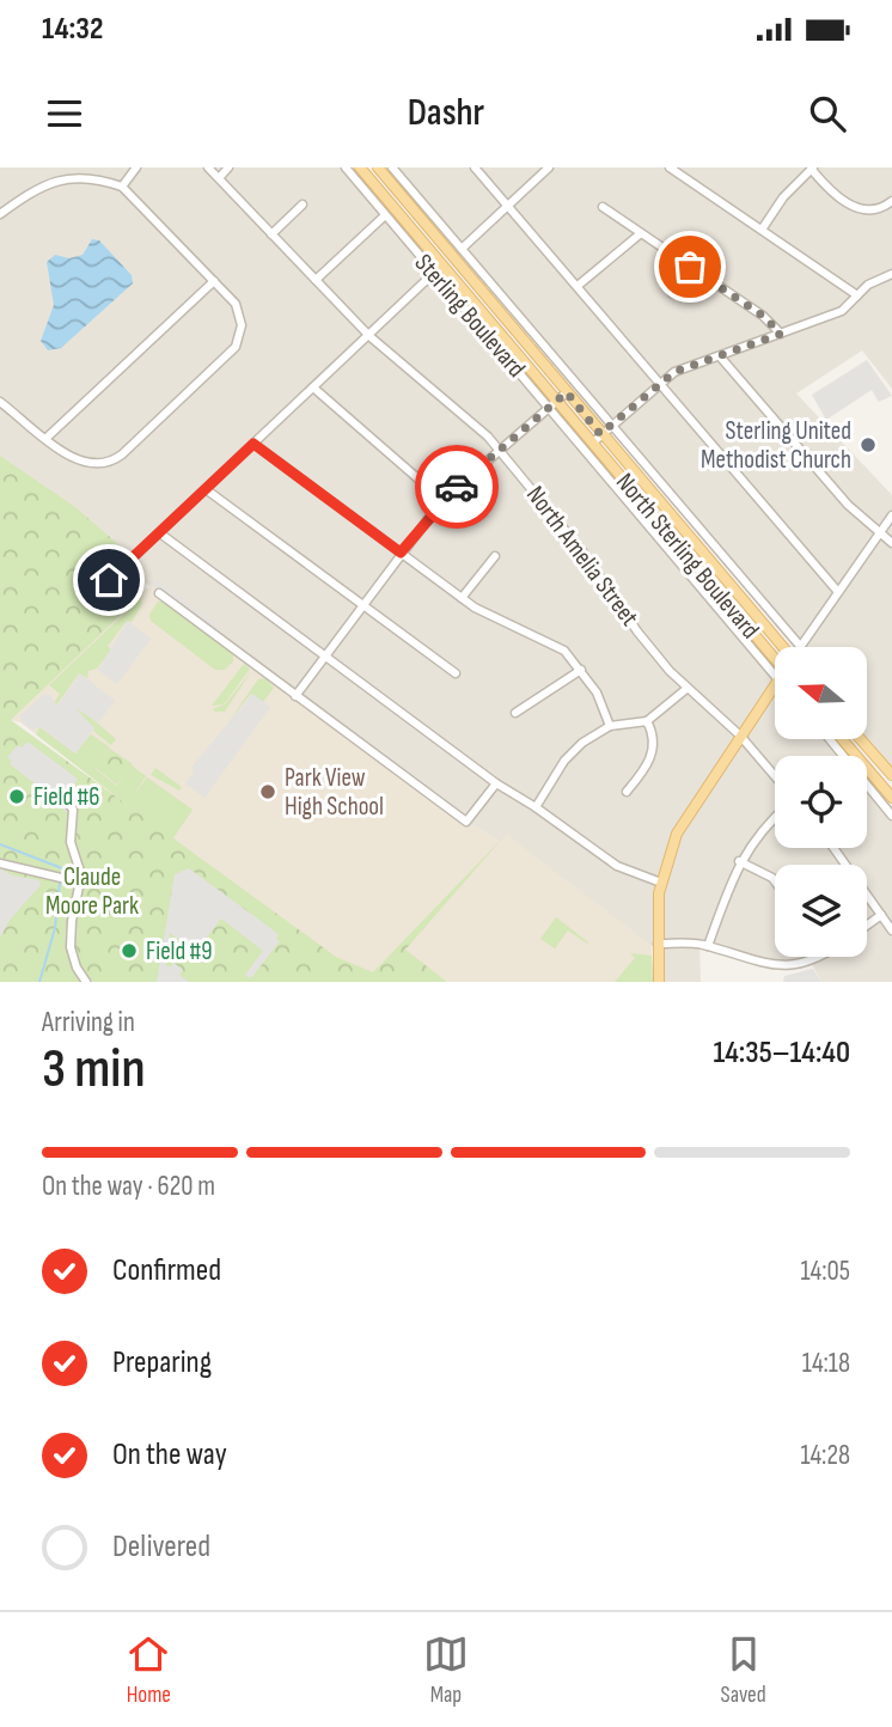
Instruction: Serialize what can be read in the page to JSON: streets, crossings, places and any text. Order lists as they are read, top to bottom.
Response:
{
  "streets": {
    "main road": ["North Sterling Boulevard"],
    "street": ["Sterling Boulevard", "North Amelia Street"]
  },
  "parks": ["Claude Moore Park"],
  "places": [
    "Sterling United Methodist Church",
    "Park View High School",
    "Field #6",
    "Field #9"
  ],
  "north": "left",
  "page": {
    "status": "14:32",
    "header": "Dashr",
    "heading": ["3 min", "Arriving in", "14:35–14:40"],
    "bar": "On the way · 620 m",
    "list": [
      ["Confirmed", "14:05"],
      ["Preparing", "14:18"],
      ["On the way", "14:28"],
      "Delivered"
    ],
    "tabs": ["Home", "Map", "Saved"]
  }
}
